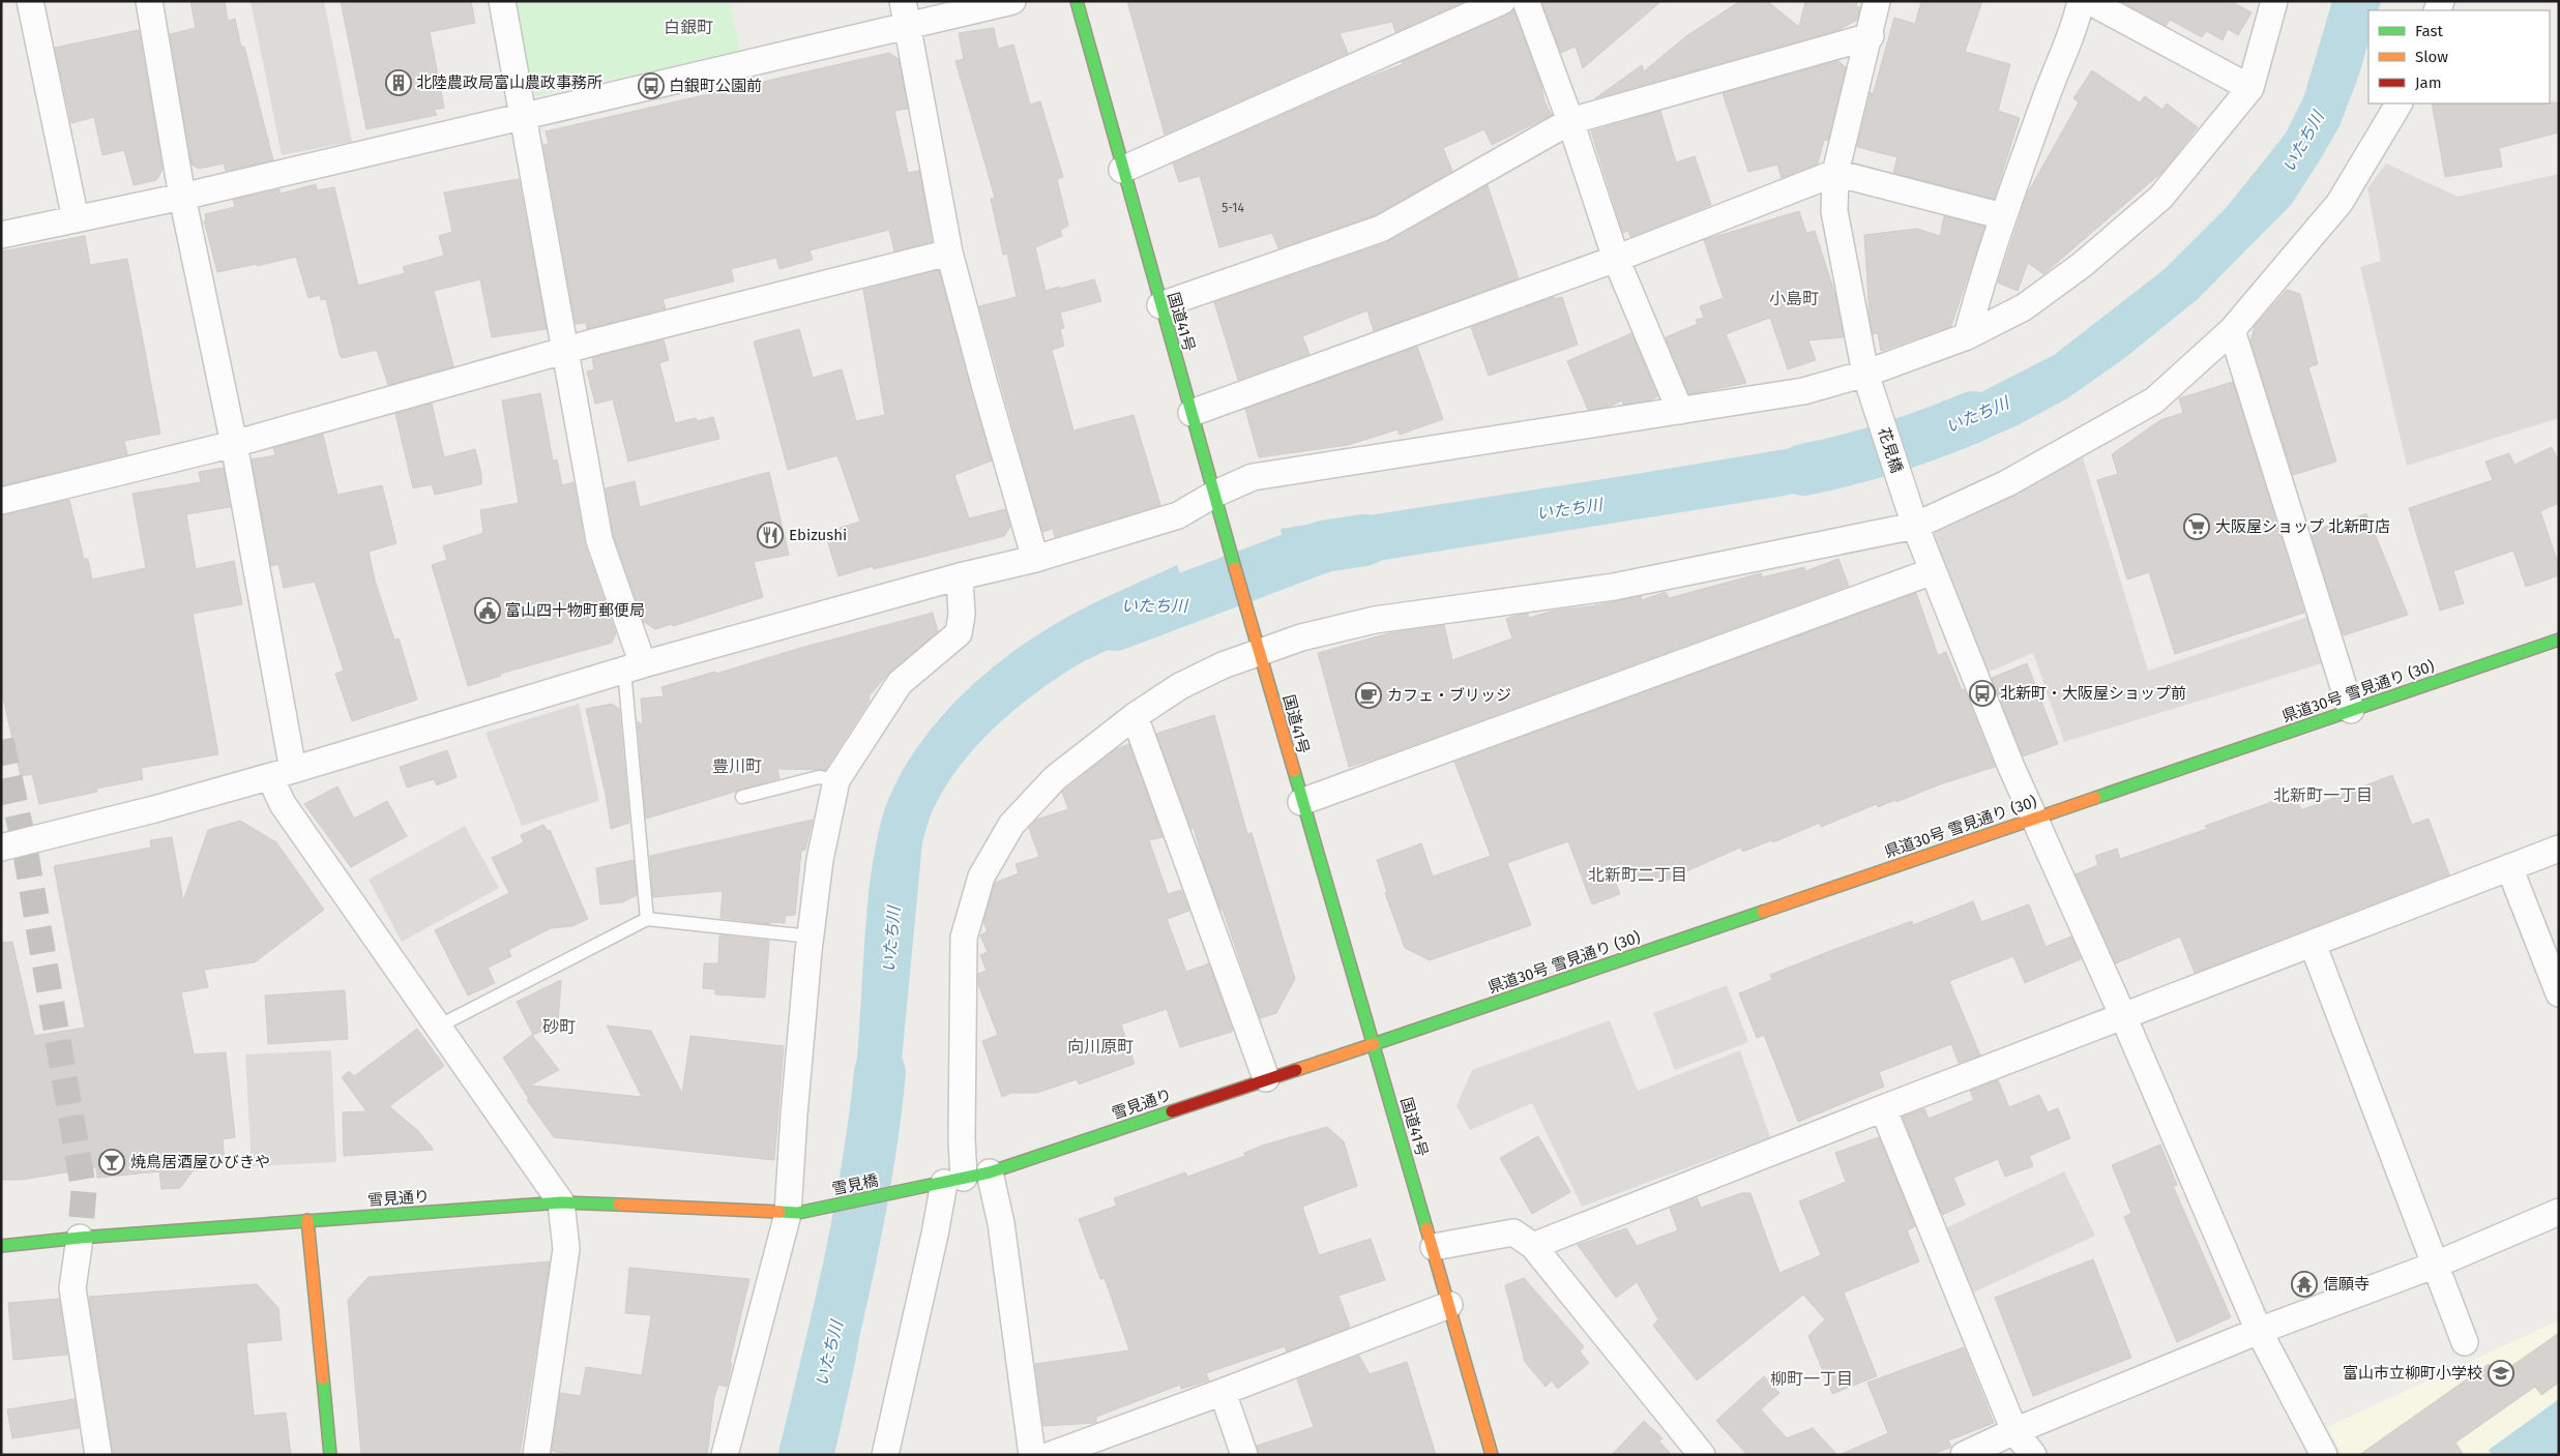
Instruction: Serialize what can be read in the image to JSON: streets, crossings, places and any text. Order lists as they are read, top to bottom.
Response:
{
  "streets": {
    "main road": [
      "国道41号",
      "県道30号 雪見通り (30)",
      "雪見通り",
      "雪見橋"
    ],
    "street": ["花見橋"]
  },
  "crossings": [
    ["国道41号", "県道30号 雪見通り (30)"],
    ["国道41号", "雪見通り"],
    ["花見橋", "県道30号 雪見通り (30)"],
    ["県道30号 雪見通り (30)", "雪見通り"],
    ["雪見通り", "雪見橋"]
  ],
  "districts": [
    "白銀町",
    "小島町",
    "豊川町",
    "北新町一丁目",
    "北新町二丁目",
    "砂町",
    "向川原町",
    "柳町一丁目"
  ],
  "water": ["いたち川"],
  "places": {
    "building": ["北陸農政局富山農政事務所"],
    "bus stop": ["白銀町公園前", "北新町・大阪屋ショップ前"],
    "supermarket": ["大阪屋ショップ 北新町店"],
    "restaurant": ["Ebizushi"],
    "public building": ["富山四十物町郵便局"],
    "cafe": ["カフェ・ブリッジ"],
    "bar": ["焼鳥居酒屋ひびきや"],
    "temple": ["信願寺"],
    "school or university": ["富山市立柳町小学校"]
  },
  "house_numbers": ["5-14"],
  "legend": ["Fast", "Slow", "Jam"]
}
